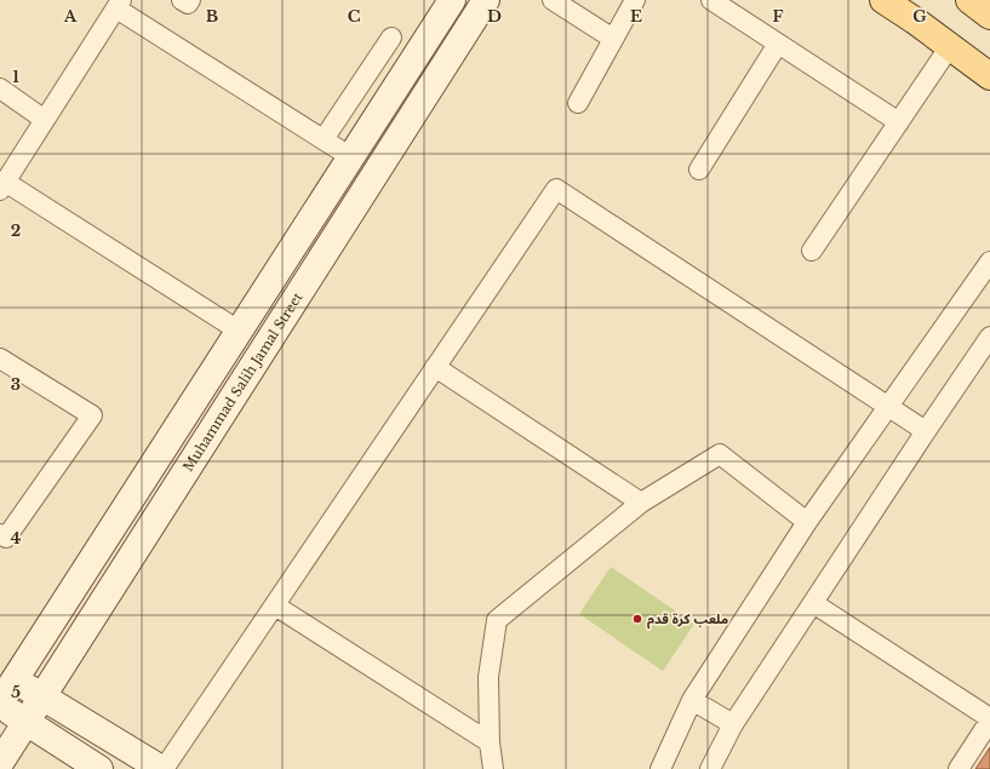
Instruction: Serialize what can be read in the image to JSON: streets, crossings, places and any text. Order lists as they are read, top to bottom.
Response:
{
  "streets": {
    "street": ["Muhammad Salih Jamal Street"]
  },
  "places": ["ملعب كرة قدم"],
  "grid": {
    "columns": [
      "A",
      "B",
      "C",
      "D",
      "E",
      "F",
      "G"
    ],
    "rows": [
      "1",
      "2",
      "3",
      "4",
      "5"
    ]
  }
}
